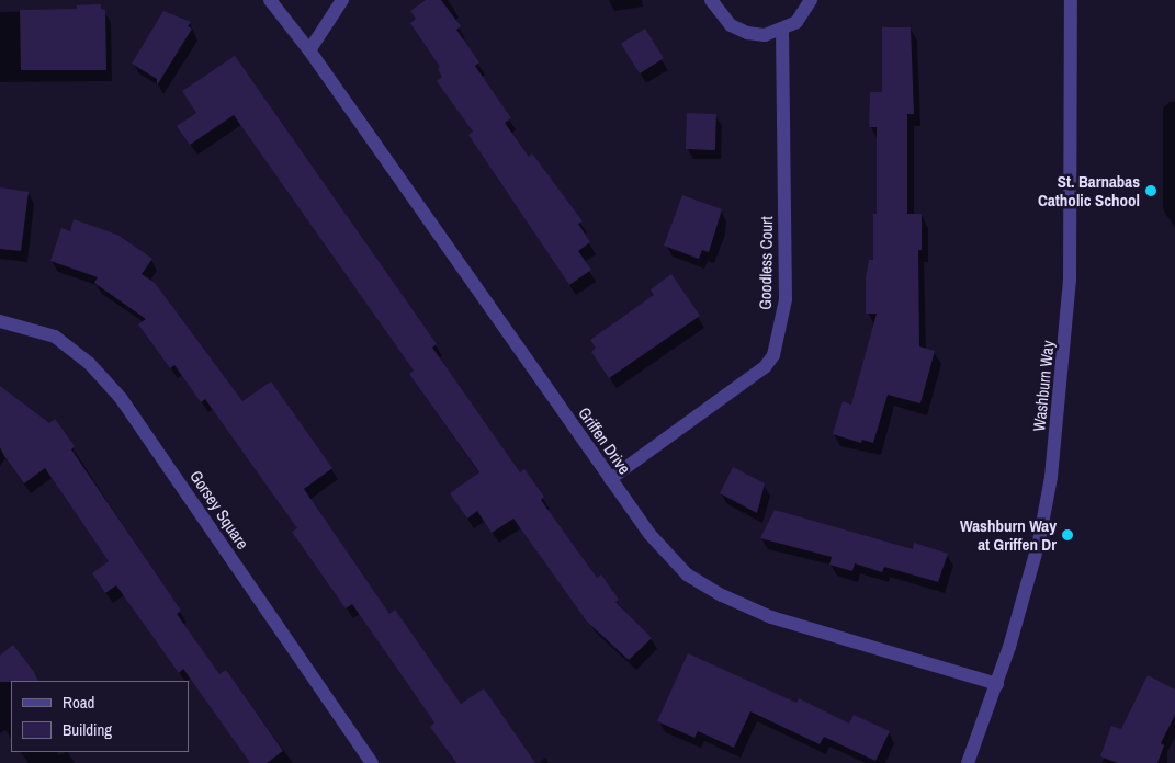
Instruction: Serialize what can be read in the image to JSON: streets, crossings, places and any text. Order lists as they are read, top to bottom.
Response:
{
  "streets": {
    "street": [
      "Goodless Court",
      "Washburn Way",
      "Griffen Drive",
      "Gorsey Square"
    ]
  },
  "crossings": [
    ["Goodless Court", "Griffen Drive"],
    ["Washburn Way", "Griffen Drive"]
  ],
  "places": ["St. Barnabas Catholic School", "Washburn Way at Griffen Dr"],
  "legend": ["Road", "Building"]
}
